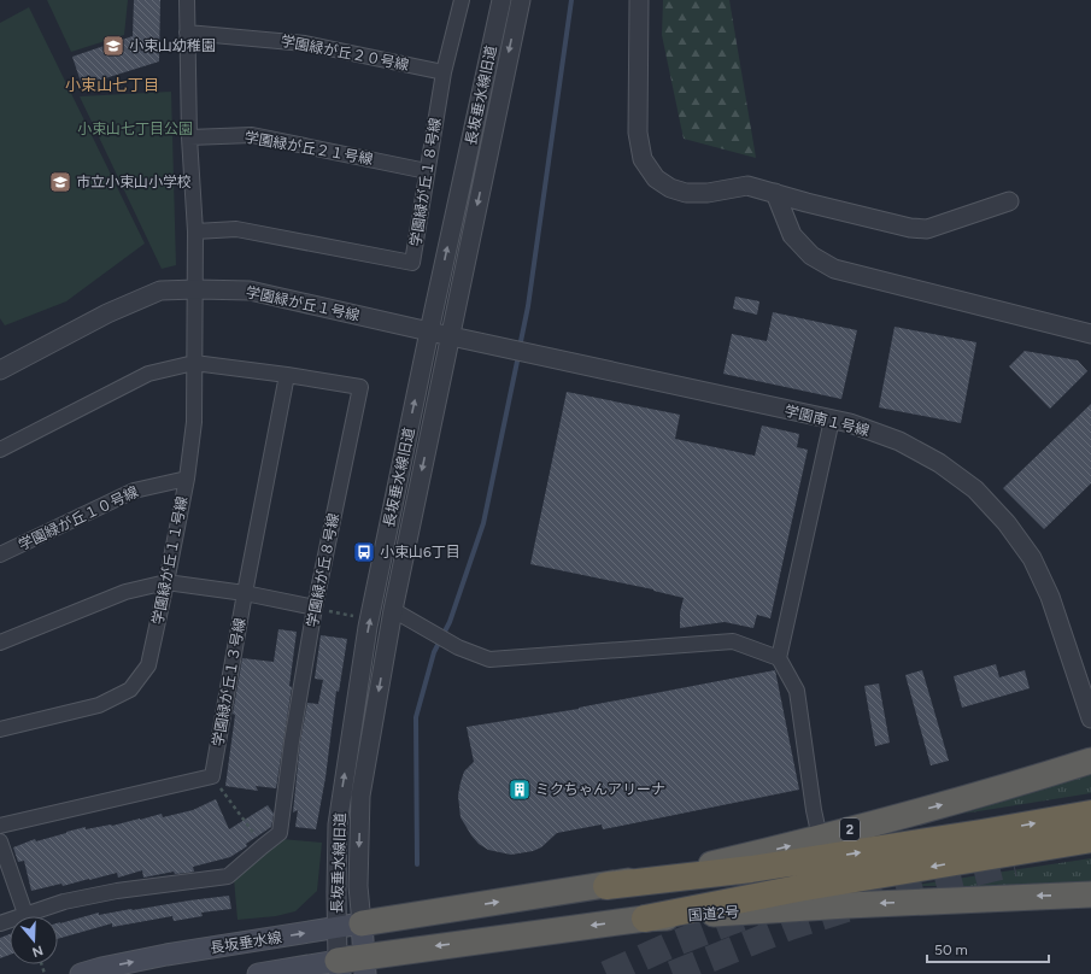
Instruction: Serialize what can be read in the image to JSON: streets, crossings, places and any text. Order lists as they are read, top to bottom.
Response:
{
  "streets": {
    "highway": ["2", "国道2号"],
    "main road": ["長坂垂水線"],
    "street": [
      "学園緑が丘２０号線",
      "長坂垂水線旧道",
      "学園緑が丘２１号線",
      "学園緑が丘１８号線",
      "学園緑が丘１号線",
      "学園南１号線",
      "学園緑が丘１０号線",
      "学園緑が丘１１号線",
      "学園緑が丘８号線",
      "学園緑が丘１３号線"
    ]
  },
  "crossings": [
    ["学園緑が丘２０号線", "学園緑が丘１８号線"],
    ["学園緑が丘２０号線", "学園緑が丘１１号線"],
    ["長坂垂水線旧道", "学園緑が丘１号線"],
    ["長坂垂水線旧道", "2"],
    ["長坂垂水線旧道", "国道2号"],
    ["長坂垂水線旧道", "長坂垂水線"],
    ["学園緑が丘２１号線", "学園緑が丘１８号線"],
    ["学園緑が丘２１号線", "学園緑が丘１１号線"],
    ["学園緑が丘１８号線", "学園緑が丘１１号線"],
    ["学園緑が丘１号線", "学園南１号線"],
    ["学園緑が丘１号線", "学園緑が丘１１号線"],
    ["学園緑が丘１０号線", "学園緑が丘１１号線"],
    ["学園緑が丘１１号線", "学園緑が丘８号線"],
    ["学園緑が丘８号線", "学園緑が丘１３号線"],
    ["2", "長坂垂水線"]
  ],
  "districts": ["小束山七丁目"],
  "parks": ["小束山七丁目公園"],
  "places": {
    "school or university": ["小束山幼稚園", "市立小束山小学校"],
    "bus stop": ["小束山6丁目"],
    "building": ["ミクちゃんアリーナ"]
  },
  "scale_bar": "50 m",
  "north": "bottom"
}
